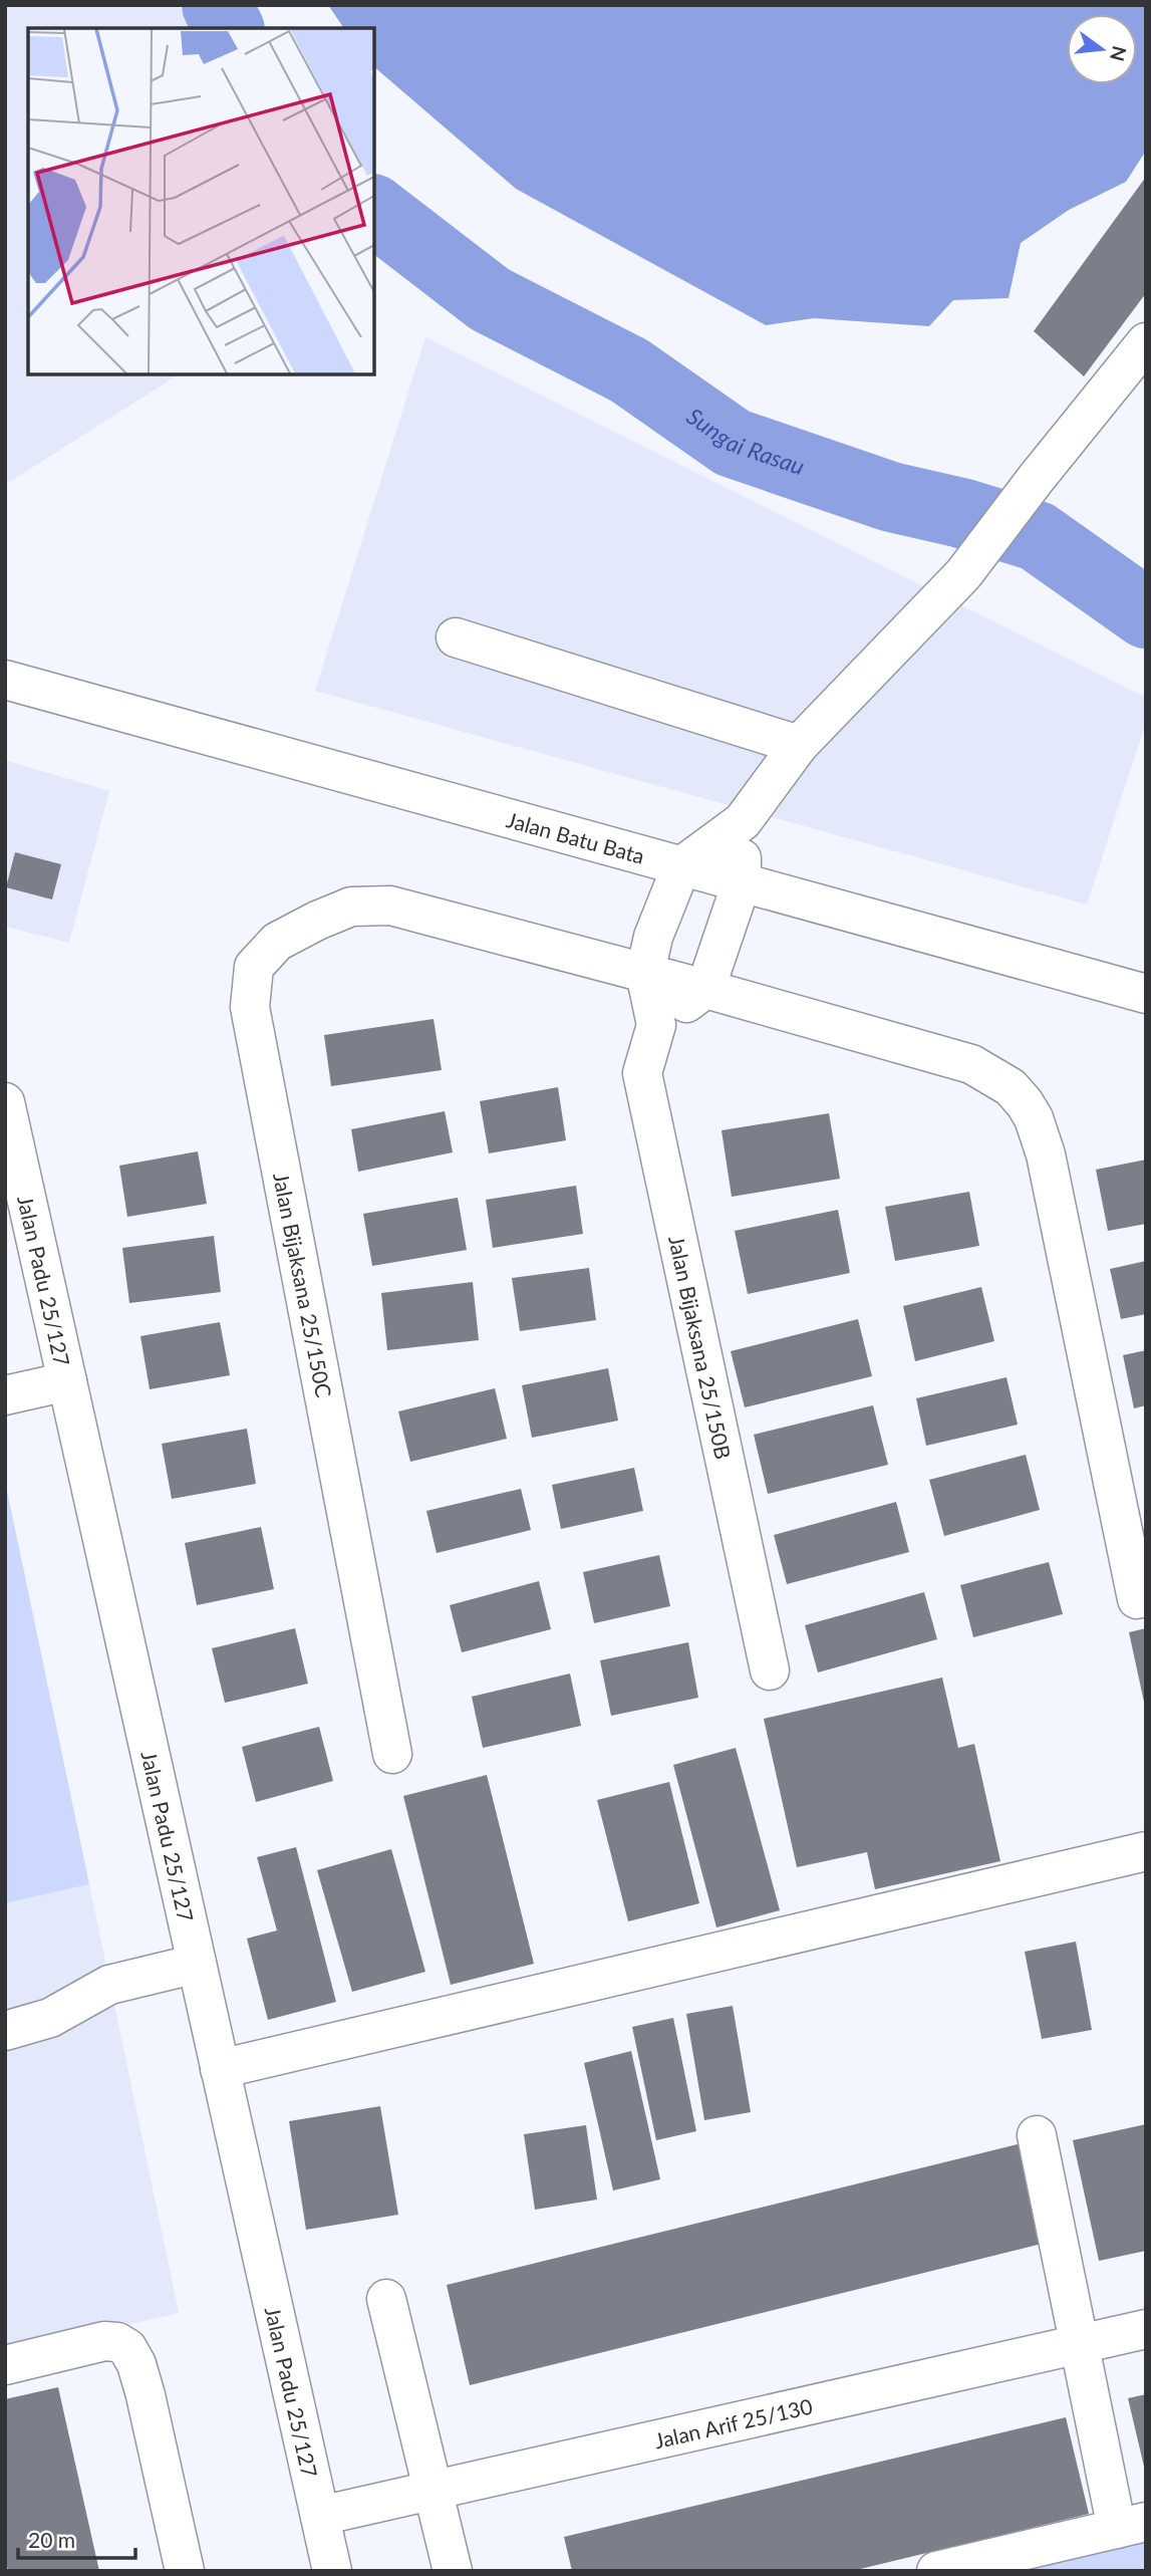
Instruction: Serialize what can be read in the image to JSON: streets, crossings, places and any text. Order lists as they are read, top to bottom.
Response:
{
  "streets": {
    "street": [
      "Jalan Batu Bata",
      "Jalan Padu 25/127",
      "Jalan Bijaksana 25/150C",
      "Jalan Bijaksana 25/150B",
      "Jalan Arif 25/130"
    ]
  },
  "crossings": [
    ["Jalan Padu 25/127", "Jalan Arif 25/130"]
  ],
  "water": ["Sungai Rasau"],
  "scale_bar": "20 m",
  "north": "right"
}
